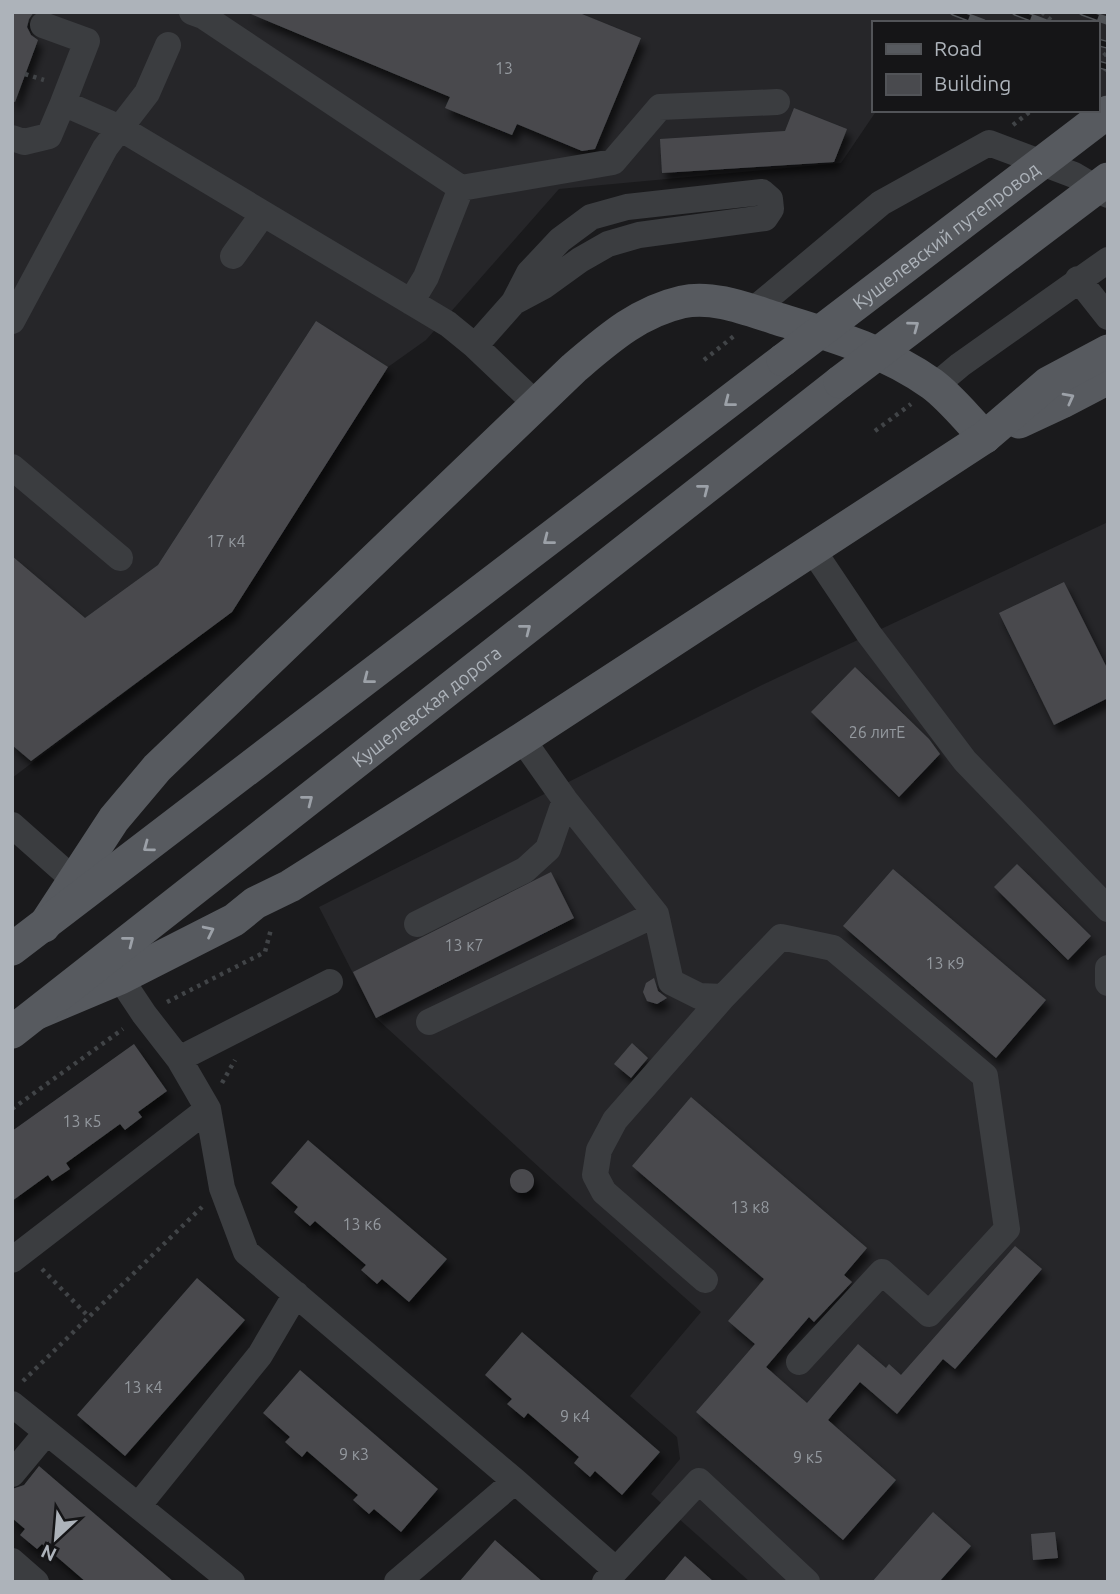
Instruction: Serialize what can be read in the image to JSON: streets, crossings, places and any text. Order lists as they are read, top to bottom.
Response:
{
  "streets": {
    "main road": ["Кушелевский путепровод", "Кушелевская дорога"]
  },
  "house_numbers": [
    "13",
    "17 к4",
    "26 литЕ",
    "13 к7",
    "13 к9",
    "13 к5",
    "13 к8",
    "13 к6",
    "13 к4",
    "9 к4",
    "9 к3",
    "9 к5"
  ],
  "legend": ["Road", "Building"],
  "north": "bottom left"
}
